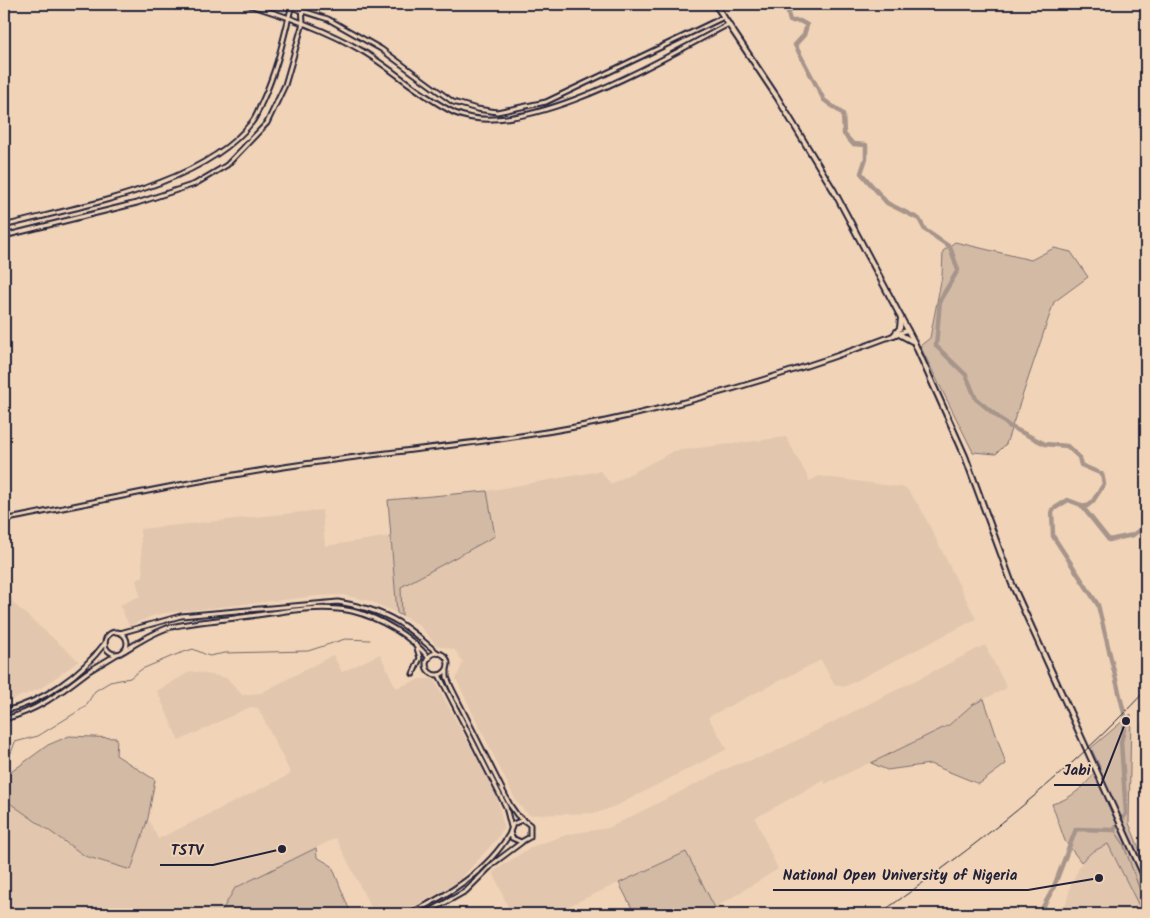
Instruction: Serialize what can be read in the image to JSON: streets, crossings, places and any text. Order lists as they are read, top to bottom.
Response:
{
  "places": ["Jabi", "TSTV", "National Open University of Nigeria"]
}
